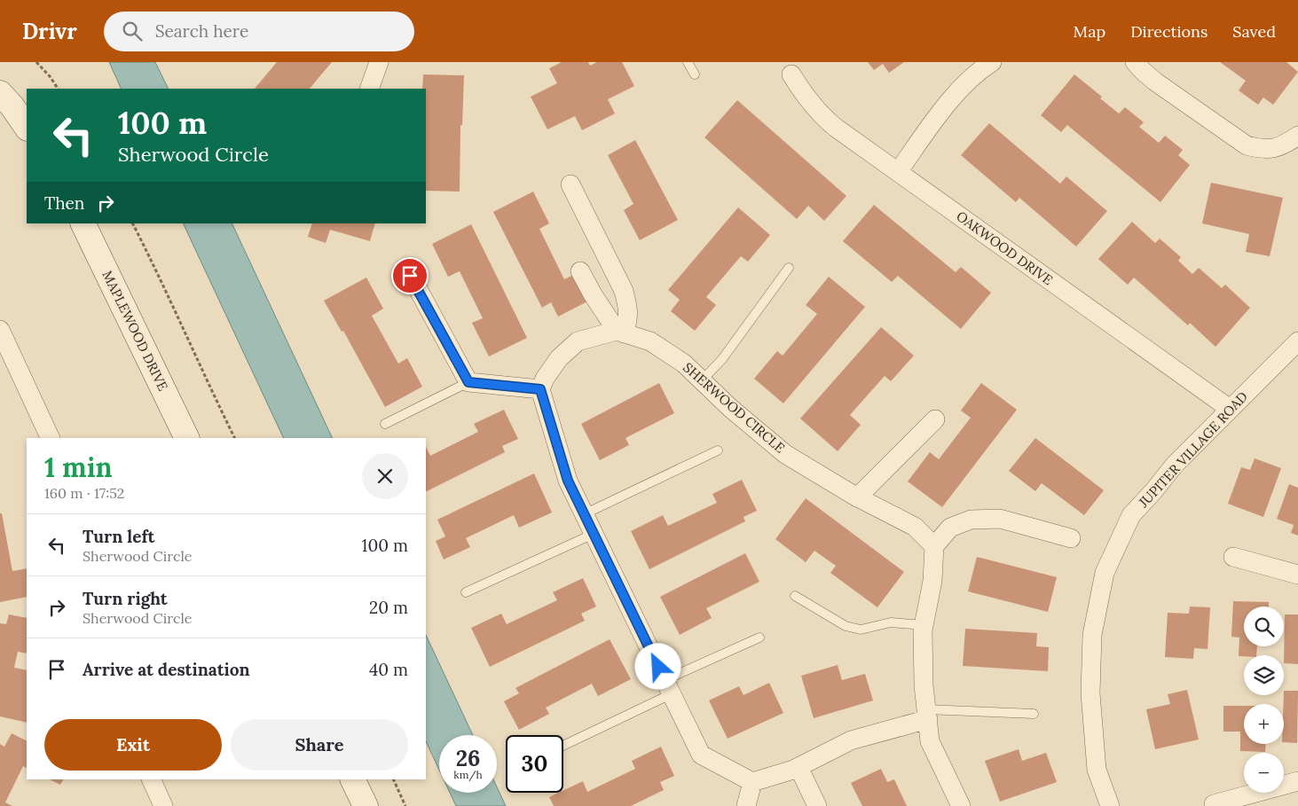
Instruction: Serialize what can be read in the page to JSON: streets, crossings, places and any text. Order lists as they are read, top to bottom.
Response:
{
  "streets": {
    "street": [
      "OAKWOOD DRIVE",
      "MAPLEWOOD DRIVE",
      "SHERWOOD CIRCLE",
      "JUPITER VILLAGE ROAD"
    ]
  },
  "crossings": [
    ["OAKWOOD DRIVE", "JUPITER VILLAGE ROAD"]
  ],
  "page": {
    "header": "Drivr",
    "search": "Search here",
    "nav": ["Map", "Directions", "Saved"],
    "turn": ["100 m", "Sherwood Circle"],
    "then": "Then",
    "heading": ["1 min", "160 m · 17:52"],
    "list": [
      {
        "name": "Turn left",
        "note": "Sherwood Circle",
        "value": "100 m"
      },
      {
        "name": "Turn right",
        "note": "Sherwood Circle",
        "value": "20 m"
      },
      {
        "name": "Arrive at destination",
        "value": "40 m"
      }
    ],
    "map_buttons": ["+", "−"],
    "buttons": ["Exit", "Share"],
    "speed": "26 km/h",
    "limit": "30"
  }
}
